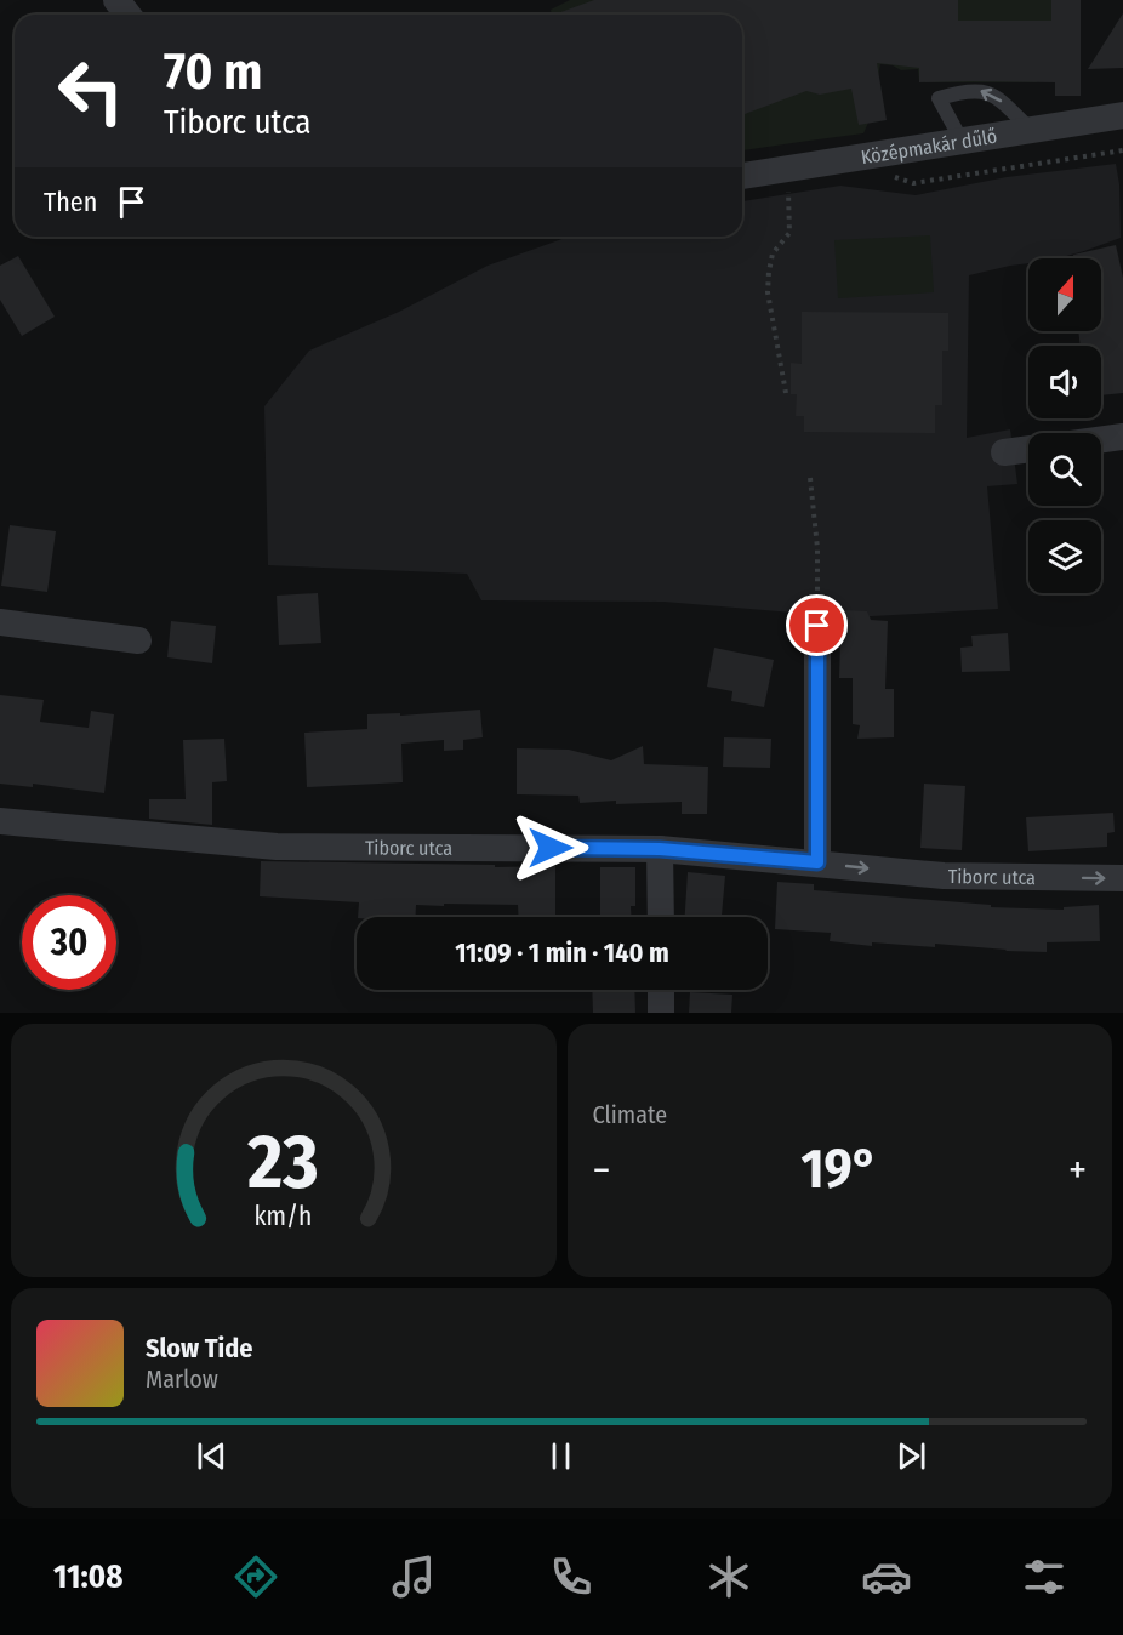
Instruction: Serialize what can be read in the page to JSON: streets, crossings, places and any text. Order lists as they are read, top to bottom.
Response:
{
  "streets": {
    "street": ["Középmakár dűlő", "Tiborc utca"]
  },
  "north": "top",
  "page": {
    "turn": ["70 m", "Tiborc utca"],
    "then": "Then",
    "limit": "30",
    "trip": "11:09 · 1 min · 140 m",
    "tile": "Climate",
    "heat": ["−", "19°", "+"],
    "song": ["Slow Tide", "Marlow"],
    "tabs": "11:08",
    "gauge": ["23", "km/h"]
  }
}
